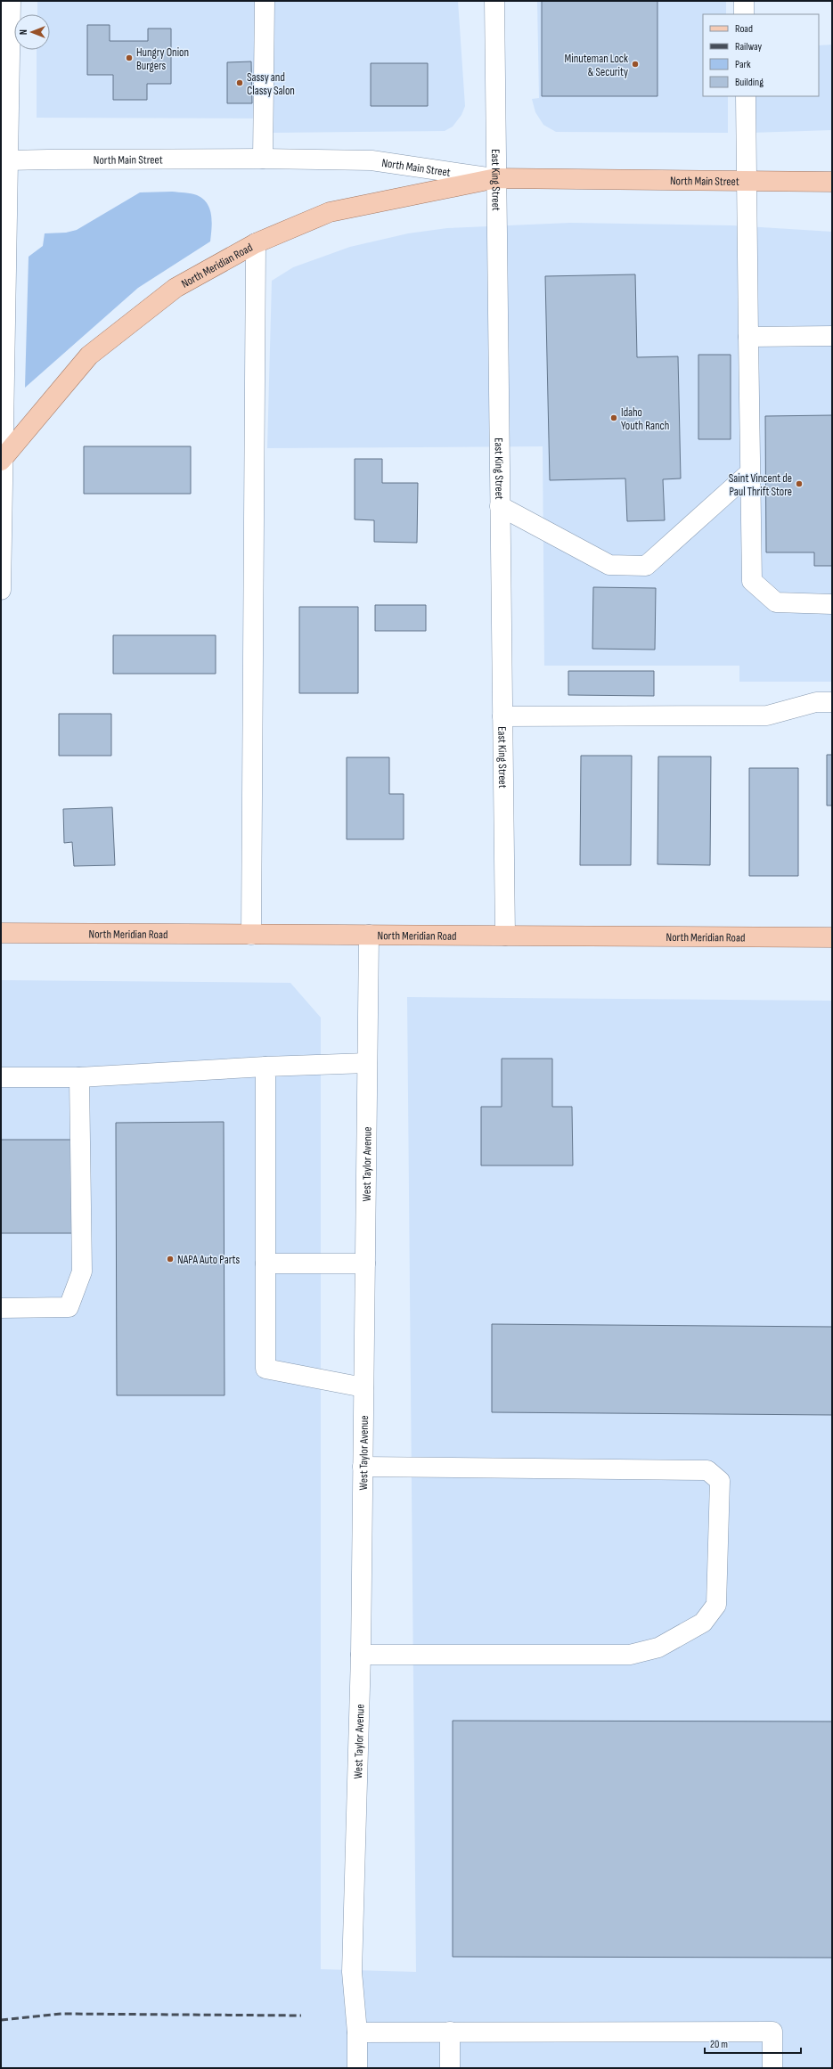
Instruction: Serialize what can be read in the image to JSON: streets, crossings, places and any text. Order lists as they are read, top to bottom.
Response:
{
  "streets": {
    "main road": ["North Main Street", "North Meridian Road"],
    "street": ["East King Street", "West Taylor Avenue"]
  },
  "crossings": [
    ["North Main Street", "East King Street"],
    ["North Main Street", "North Meridian Road"],
    ["East King Street", "North Meridian Road"],
    ["North Meridian Road", "West Taylor Avenue"]
  ],
  "places": [
    "Hungry Onion Burgers",
    "Minuteman Lock & Security",
    "Sassy and Classy Salon",
    "Idaho Youth Ranch",
    "Saint Vincent de Paul Thrift Store",
    "NAPA Auto Parts"
  ],
  "legend": [
    "Road",
    "Railway",
    "Park",
    "Building"
  ],
  "scale_bar": "20 m",
  "north": "left"
}
